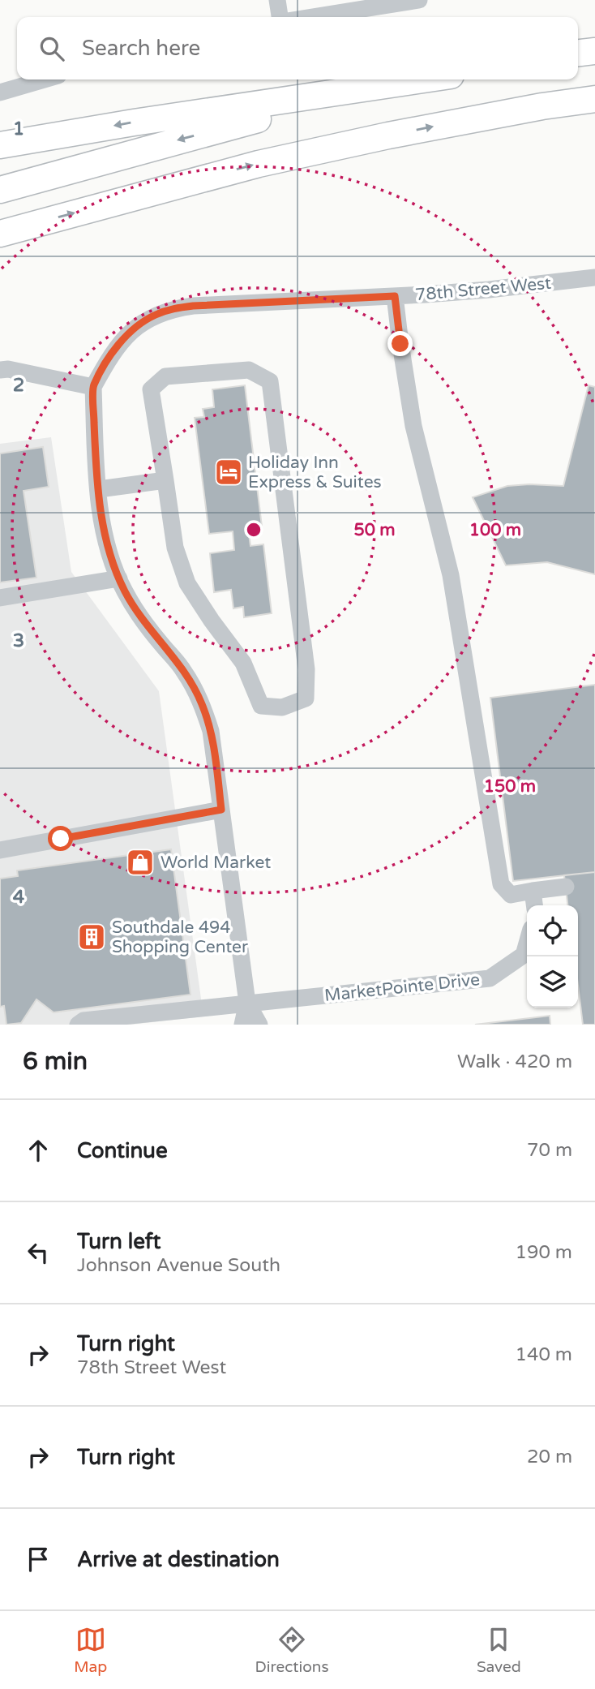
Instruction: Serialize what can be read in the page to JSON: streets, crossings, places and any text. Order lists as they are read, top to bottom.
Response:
{
  "streets": {
    "street": ["78th Street West", "MarketPointe Drive"]
  },
  "places": {
    "hotel": ["Holiday Inn Express & Suites"],
    "shop": ["World Market"],
    "building": ["Southdale 494 Shopping Center"]
  },
  "page": {
    "search": "Search here",
    "heading": ["6 min", "Walk · 420 m"],
    "list": [
      ["Continue", "70 m"],
      ["Turn left", "Johnson Avenue South", "190 m"],
      ["Turn right", "78th Street West", "140 m"],
      ["Turn right", "20 m"],
      "Arrive at destination"
    ],
    "nav": ["Map", "Directions", "Saved"]
  },
  "grid": {
    "rows": [
      "1",
      "2",
      "3",
      "4"
    ]
  },
  "rings": ["50 m", "100 m", "150 m"]
}
